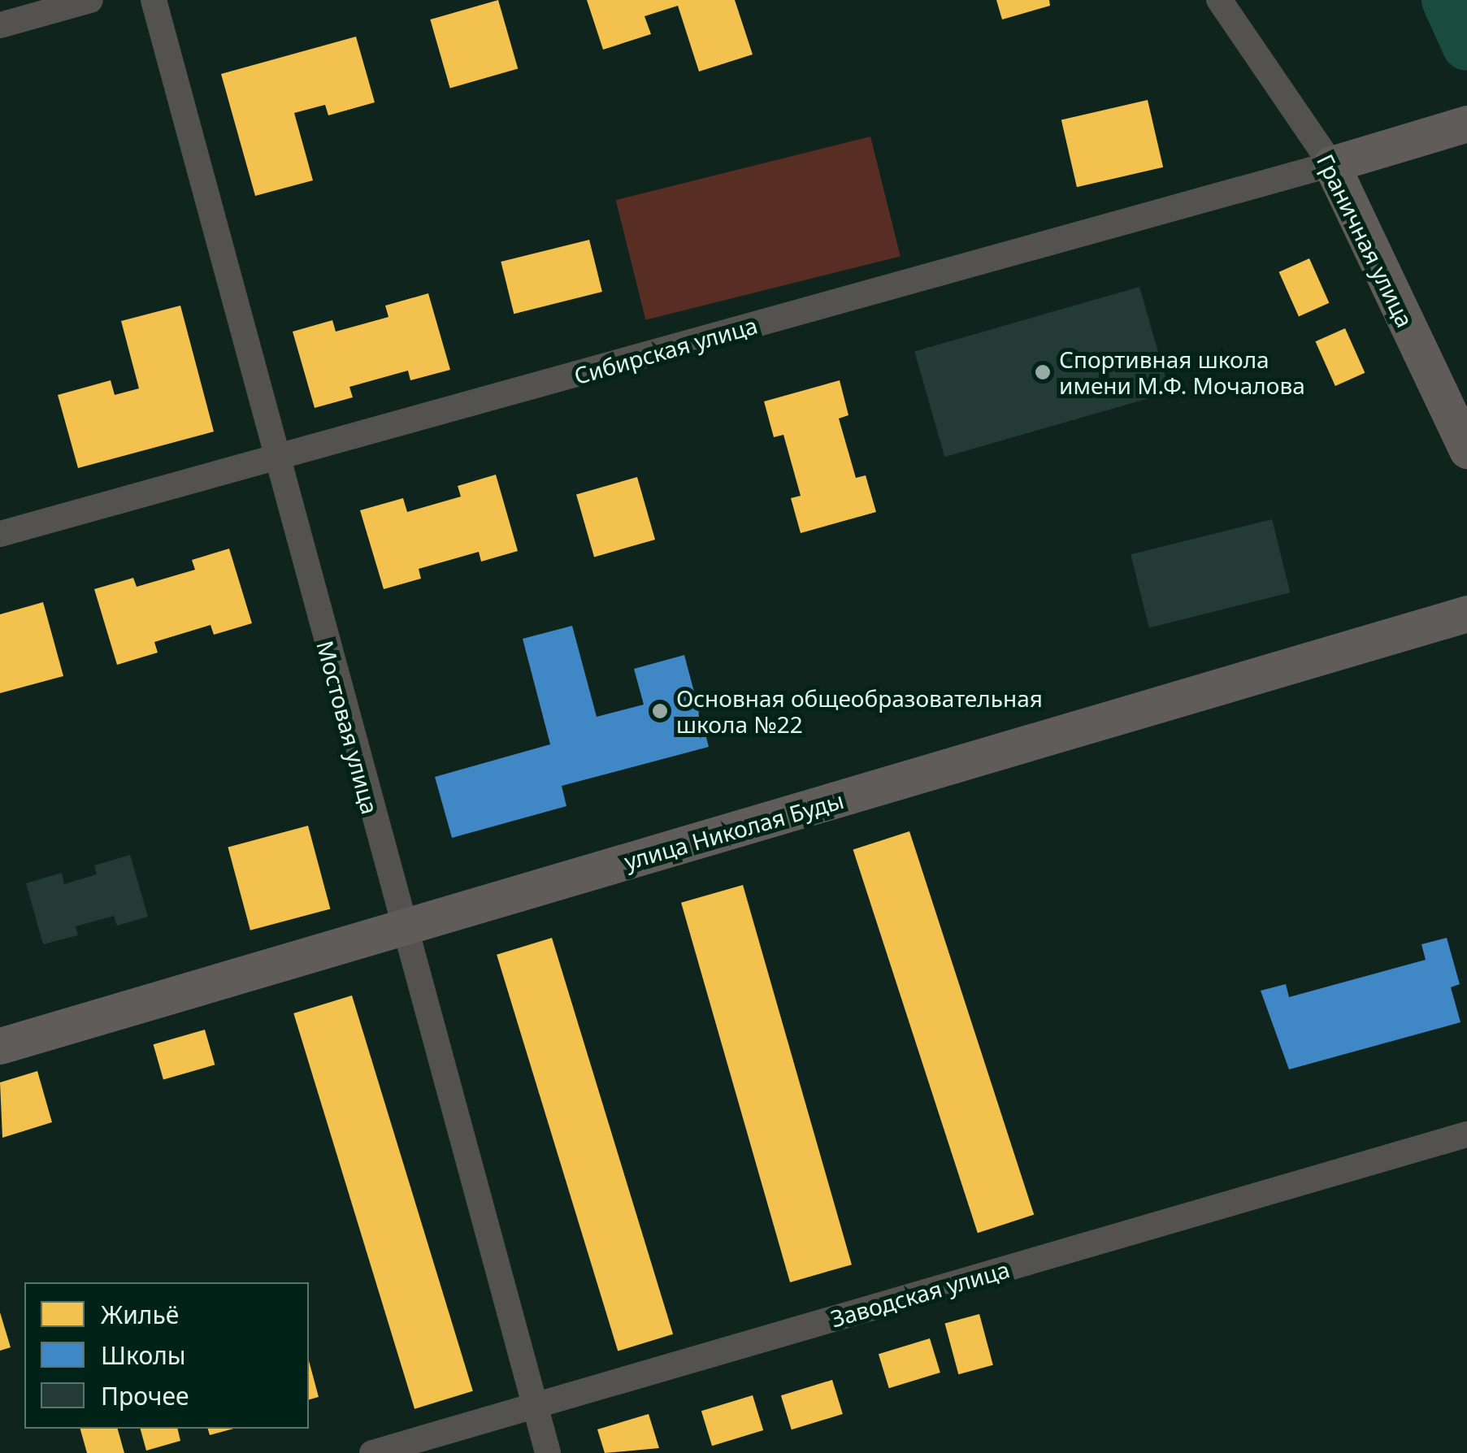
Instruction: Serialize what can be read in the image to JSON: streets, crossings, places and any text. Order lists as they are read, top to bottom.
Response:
{
  "streets": {
    "street": [
      "Граничная улица",
      "Сибирская улица",
      "Мостовая улица",
      "улица Николая Буды",
      "Заводская улица"
    ]
  },
  "crossings": [
    ["Граничная улица", "Сибирская улица"],
    ["Сибирская улица", "Мостовая улица"],
    ["Мостовая улица", "улица Николая Буды"],
    ["Мостовая улица", "Заводская улица"]
  ],
  "places": ["Спортивная школа имени М.Ф. Мочалова", "Основная общеобразовательная школа №22"],
  "legend": ["Жильё", "Школы", "Прочее"]
}
